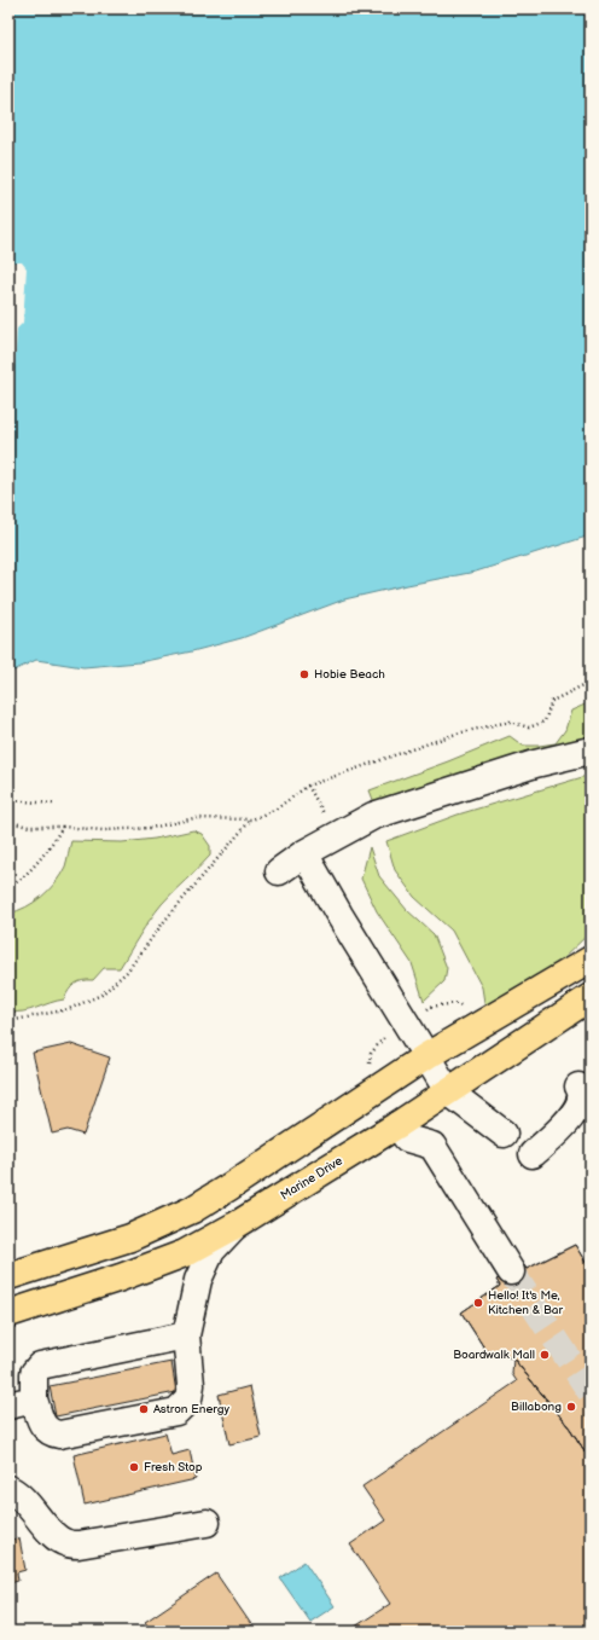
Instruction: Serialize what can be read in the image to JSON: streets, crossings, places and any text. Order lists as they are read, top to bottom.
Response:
{
  "streets": {
    "main road": ["Marine Drive"]
  },
  "places": [
    "Hobie Beach",
    "Hello! It's Me, Kitchen & Bar",
    "Boardwalk Mall",
    "Billabong",
    "Astron Energy",
    "Fresh Stop"
  ]
}
